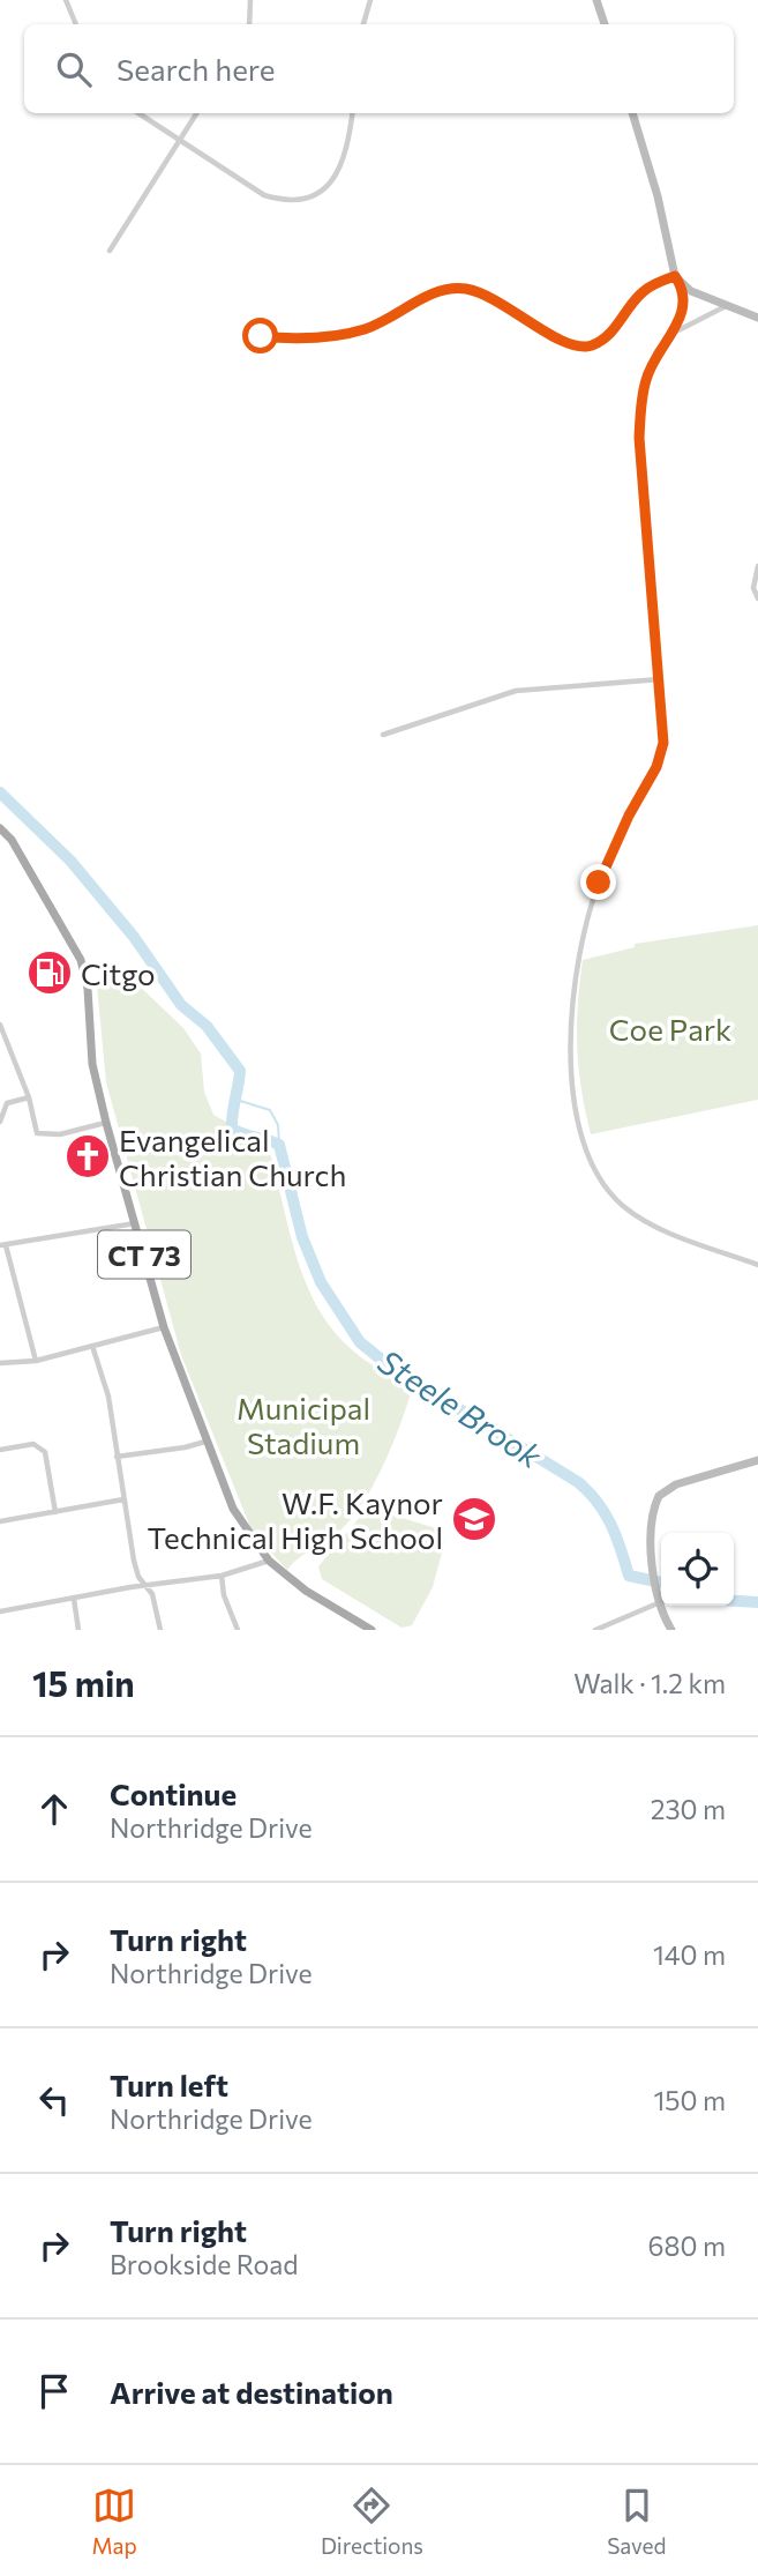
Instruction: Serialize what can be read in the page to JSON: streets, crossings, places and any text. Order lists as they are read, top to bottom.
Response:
{
  "streets": {
    "main road": ["CT 73"]
  },
  "water": ["Steele Brook"],
  "parks": ["Coe Park", "Municipal Stadium"],
  "places": {
    "fuel station": ["Citgo"],
    "church": ["Evangelical Christian Church"],
    "school or university": ["W.F. Kaynor Technical High School"]
  },
  "page": {
    "search": "Search here",
    "heading": ["15 min", "Walk · 1.2 km"],
    "list": [
      ["Continue", "Northridge Drive", "230 m"],
      ["Turn right", "Northridge Drive", "140 m"],
      ["Turn left", "Northridge Drive", "150 m"],
      ["Turn right", "Brookside Road", "680 m"],
      "Arrive at destination"
    ],
    "nav": ["Map", "Directions", "Saved"]
  }
}
